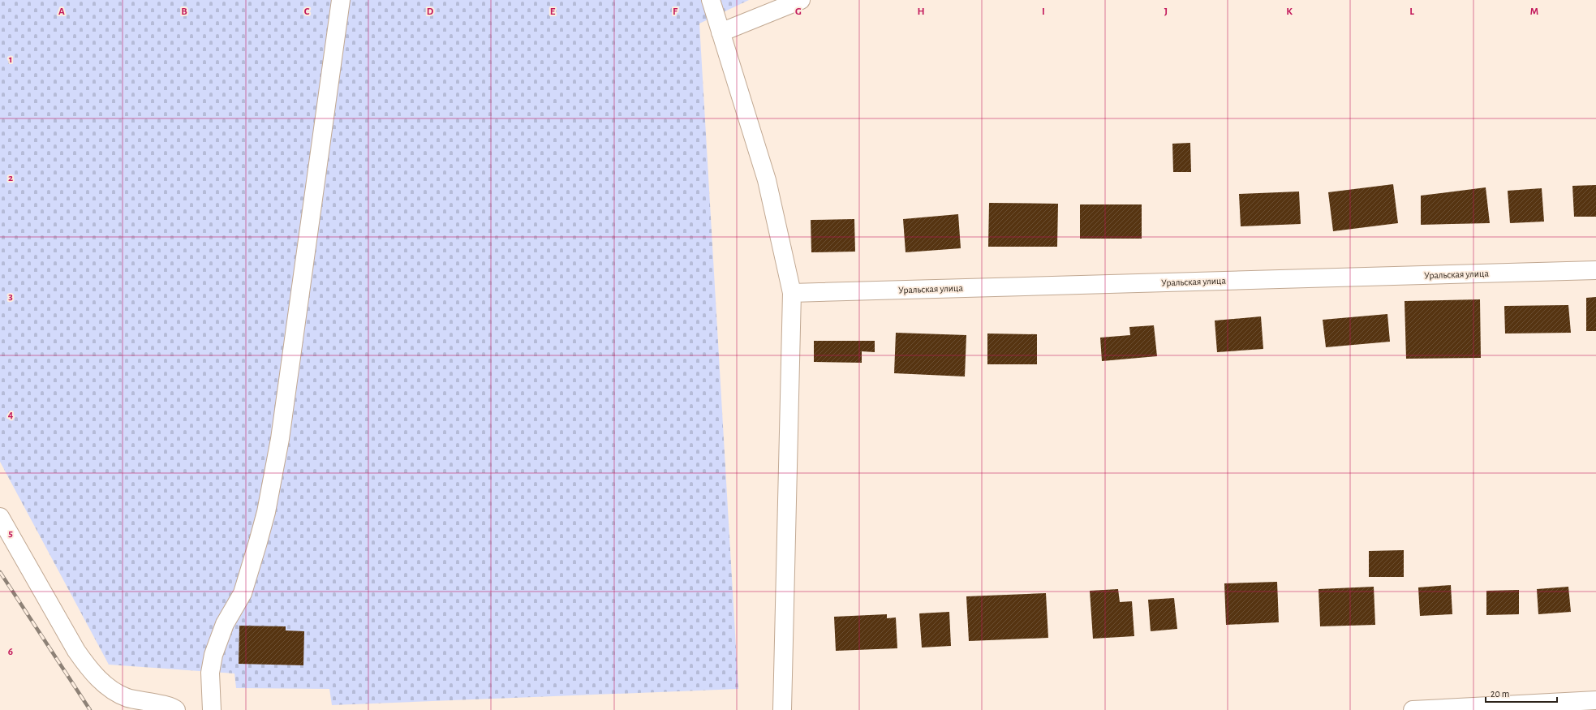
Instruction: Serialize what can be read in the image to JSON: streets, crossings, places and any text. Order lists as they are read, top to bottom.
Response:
{
  "streets": {
    "street": ["Уральская улица"]
  },
  "scale_bar": "20 m",
  "grid": {
    "columns": [
      "A",
      "B",
      "C",
      "D",
      "E",
      "F",
      "G",
      "H",
      "I",
      "J",
      "K",
      "L",
      "M"
    ],
    "rows": [
      "1",
      "2",
      "3",
      "4",
      "5",
      "6"
    ]
  }
}
